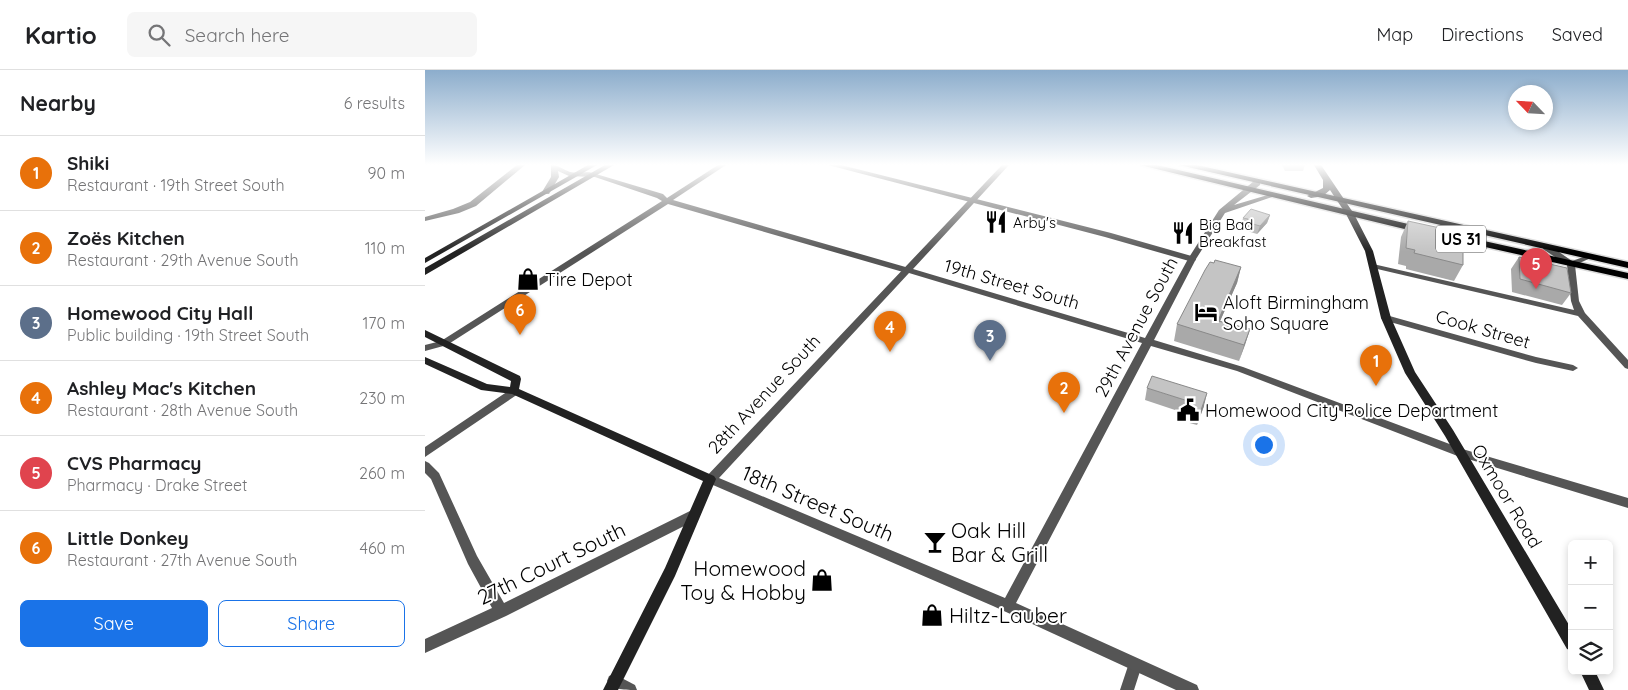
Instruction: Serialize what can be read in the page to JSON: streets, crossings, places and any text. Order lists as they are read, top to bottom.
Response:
{
  "streets": {
    "main road": [
      "US 31",
      "28th Avenue South",
      "Oxmoor Road",
      "18th Street South"
    ],
    "street": [
      "19th Street South",
      "29th Avenue South",
      "Cook Street",
      "27th Court South"
    ]
  },
  "crossings": [
    ["US 31", "Oxmoor Road"],
    ["19th Street South", "29th Avenue South"],
    ["19th Street South", "28th Avenue South"],
    ["19th Street South", "Oxmoor Road"],
    ["29th Avenue South", "18th Street South"],
    ["Cook Street", "Oxmoor Road"],
    ["28th Avenue South", "18th Street South"],
    ["28th Avenue South", "27th Court South"]
  ],
  "places": {
    "restaurant": ["Arby's", "Big Bad Breakfast"],
    "shop": ["Tire Depot", "Homewood Toy & Hobby", "Hiltz-Lauber"],
    "hotel": ["Aloft Birmingham Soho Square"],
    "public building": ["Homewood City Police Department"],
    "bar": ["Oak Hill Bar & Grill"]
  },
  "north": "top left",
  "page": {
    "header": "Kartio",
    "search": "Search here",
    "nav": ["Map", "Directions", "Saved"],
    "heading": ["Nearby", "6 results"],
    "list": [
      {
        "mark": "1",
        "name": "Shiki",
        "note": "Restaurant · 19th Street South",
        "value": "90 m"
      },
      {
        "mark": "2",
        "name": "Zoës Kitchen",
        "note": "Restaurant · 29th Avenue South",
        "value": "110 m"
      },
      {
        "mark": "3",
        "name": "Homewood City Hall",
        "note": "Public building · 19th Street South",
        "value": "170 m"
      },
      {
        "mark": "4",
        "name": "Ashley Mac's Kitchen",
        "note": "Restaurant · 28th Avenue South",
        "value": "230 m"
      },
      {
        "mark": "5",
        "name": "CVS Pharmacy",
        "note": "Pharmacy · Drake Street",
        "value": "260 m"
      },
      {
        "mark": "6",
        "name": "Little Donkey",
        "note": "Restaurant · 27th Avenue South",
        "value": "460 m"
      }
    ],
    "pins": [
      "5",
      "6",
      "4",
      "3",
      "1",
      "2"
    ],
    "map_buttons": ["+", "−"],
    "buttons": ["Save", "Share"]
  }
}
